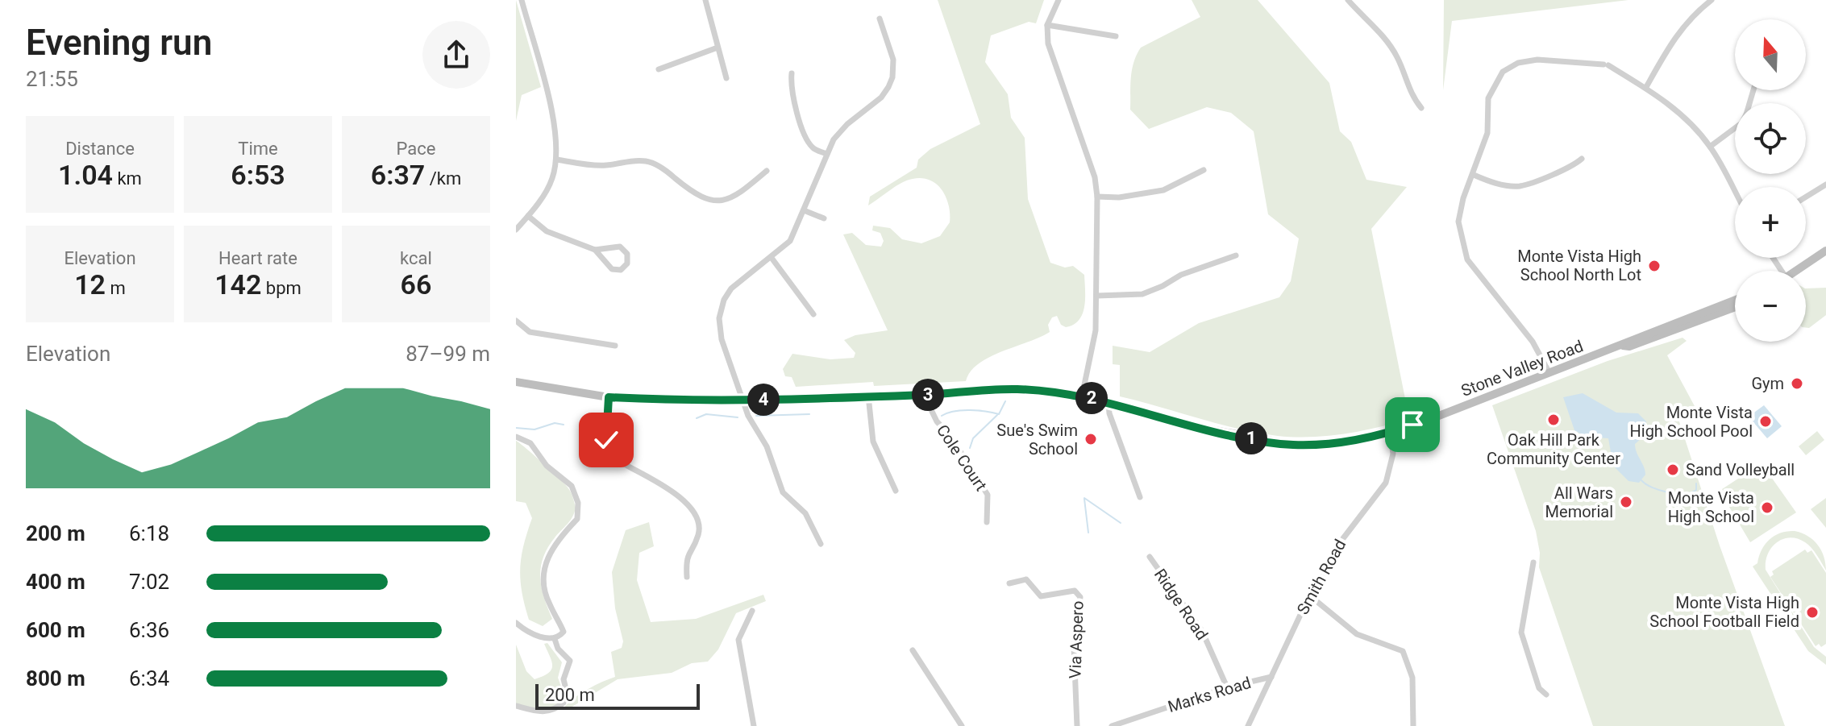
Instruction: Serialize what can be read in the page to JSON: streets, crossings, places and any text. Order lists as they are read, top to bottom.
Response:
{
  "streets": {
    "street": [
      "Stone Valley Road",
      "Cole Court",
      "Smith Road",
      "Ridge Road",
      "Via Aspero",
      "Marks Road"
    ]
  },
  "crossings": [
    ["Stone Valley Road", "Cole Court"],
    ["Stone Valley Road", "Smith Road"],
    ["Smith Road", "Marks Road"],
    ["Ridge Road", "Marks Road"]
  ],
  "places": [
    "Monte Vista High School North Lot",
    "Gym",
    "Oak Hill Park Community Center",
    "Monte Vista High School Pool",
    "Sue's Swim School",
    "Sand Volleyball",
    "All Wars Memorial",
    "Monte Vista High School",
    "Monte Vista High School Football Field"
  ],
  "scale_bar": "200 m",
  "north": "top",
  "page": {
    "heading": ["Evening run", "21:55"],
    "map_buttons": ["+", "−"],
    "stats": [
      ["Distance", "1.04 km"],
      ["Time", "6:53"],
      ["Pace", "6:37 /km"],
      ["Elevation", "12 m"],
      ["Heart rate", "142 bpm"],
      ["kcal", "66"]
    ],
    "chart": ["Elevation", "87–99 m"],
    "pins": [
      "3",
      "2",
      "4",
      "1"
    ],
    "list": [
      {
        "name": "200 m",
        "note": "6:18"
      },
      {
        "name": "400 m",
        "note": "7:02"
      },
      {
        "name": "600 m",
        "note": "6:36"
      },
      {
        "name": "800 m",
        "note": "6:34"
      }
    ],
    "scale": "200 m"
  }
}
